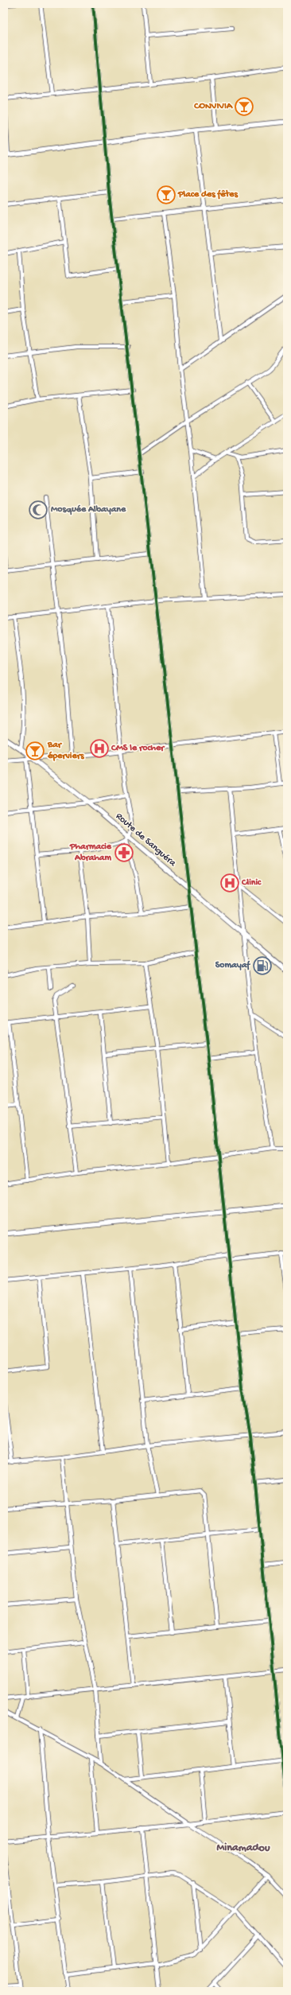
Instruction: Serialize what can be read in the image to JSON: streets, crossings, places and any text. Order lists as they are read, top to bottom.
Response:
{
  "streets": {
    "street": ["Route de Sanguéra"]
  },
  "districts": ["Minamadou"],
  "places": {
    "bar": ["CONVIVIA", "Place des fêtes", "Bar éperviers"],
    "mosque": ["Mosquée Albayane"],
    "hospital": ["CMS le rocher", "Clinic"],
    "pharmacy": ["Pharmacie Abraham"],
    "fuel station": ["Somayaf"]
  }
}
